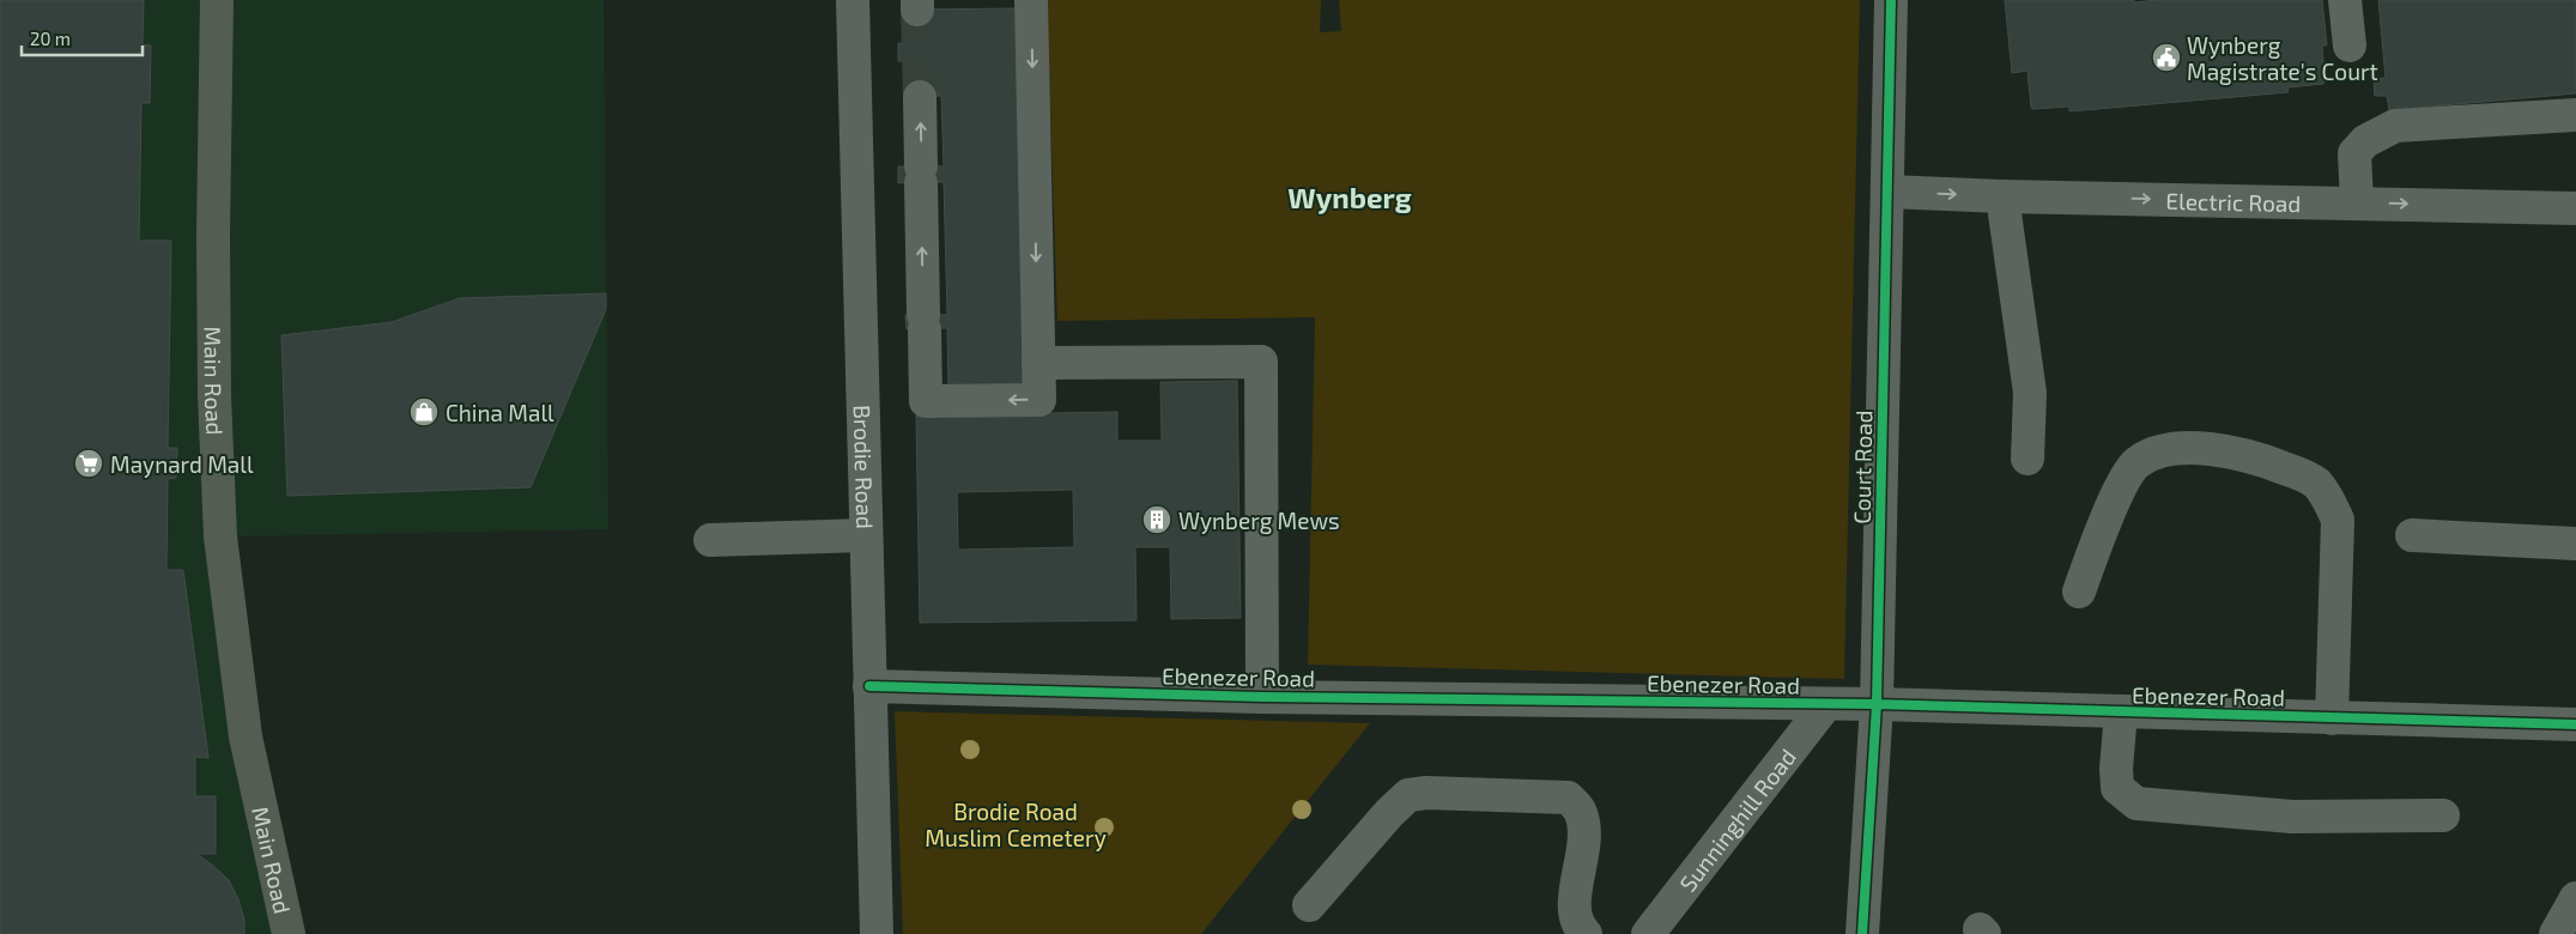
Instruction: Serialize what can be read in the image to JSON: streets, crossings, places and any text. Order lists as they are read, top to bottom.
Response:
{
  "streets": {
    "main road": ["Main Road"],
    "street": [
      "Electric Road",
      "Brodie Road",
      "Court Road",
      "Ebenezer Road",
      "Sunninghill Road"
    ]
  },
  "crossings": [
    ["Electric Road", "Court Road"],
    ["Brodie Road", "Ebenezer Road"],
    ["Court Road", "Ebenezer Road"],
    ["Ebenezer Road", "Sunninghill Road"]
  ],
  "one_way": ["Electric Road"],
  "districts": ["Wynberg"],
  "parks": ["Brodie Road Muslim Cemetery"],
  "places": {
    "public building": ["Wynberg Magistrate's Court"],
    "shop": ["China Mall"],
    "supermarket": ["Maynard Mall"],
    "building": ["Wynberg Mews"]
  },
  "scale_bar": "20 m"
}
